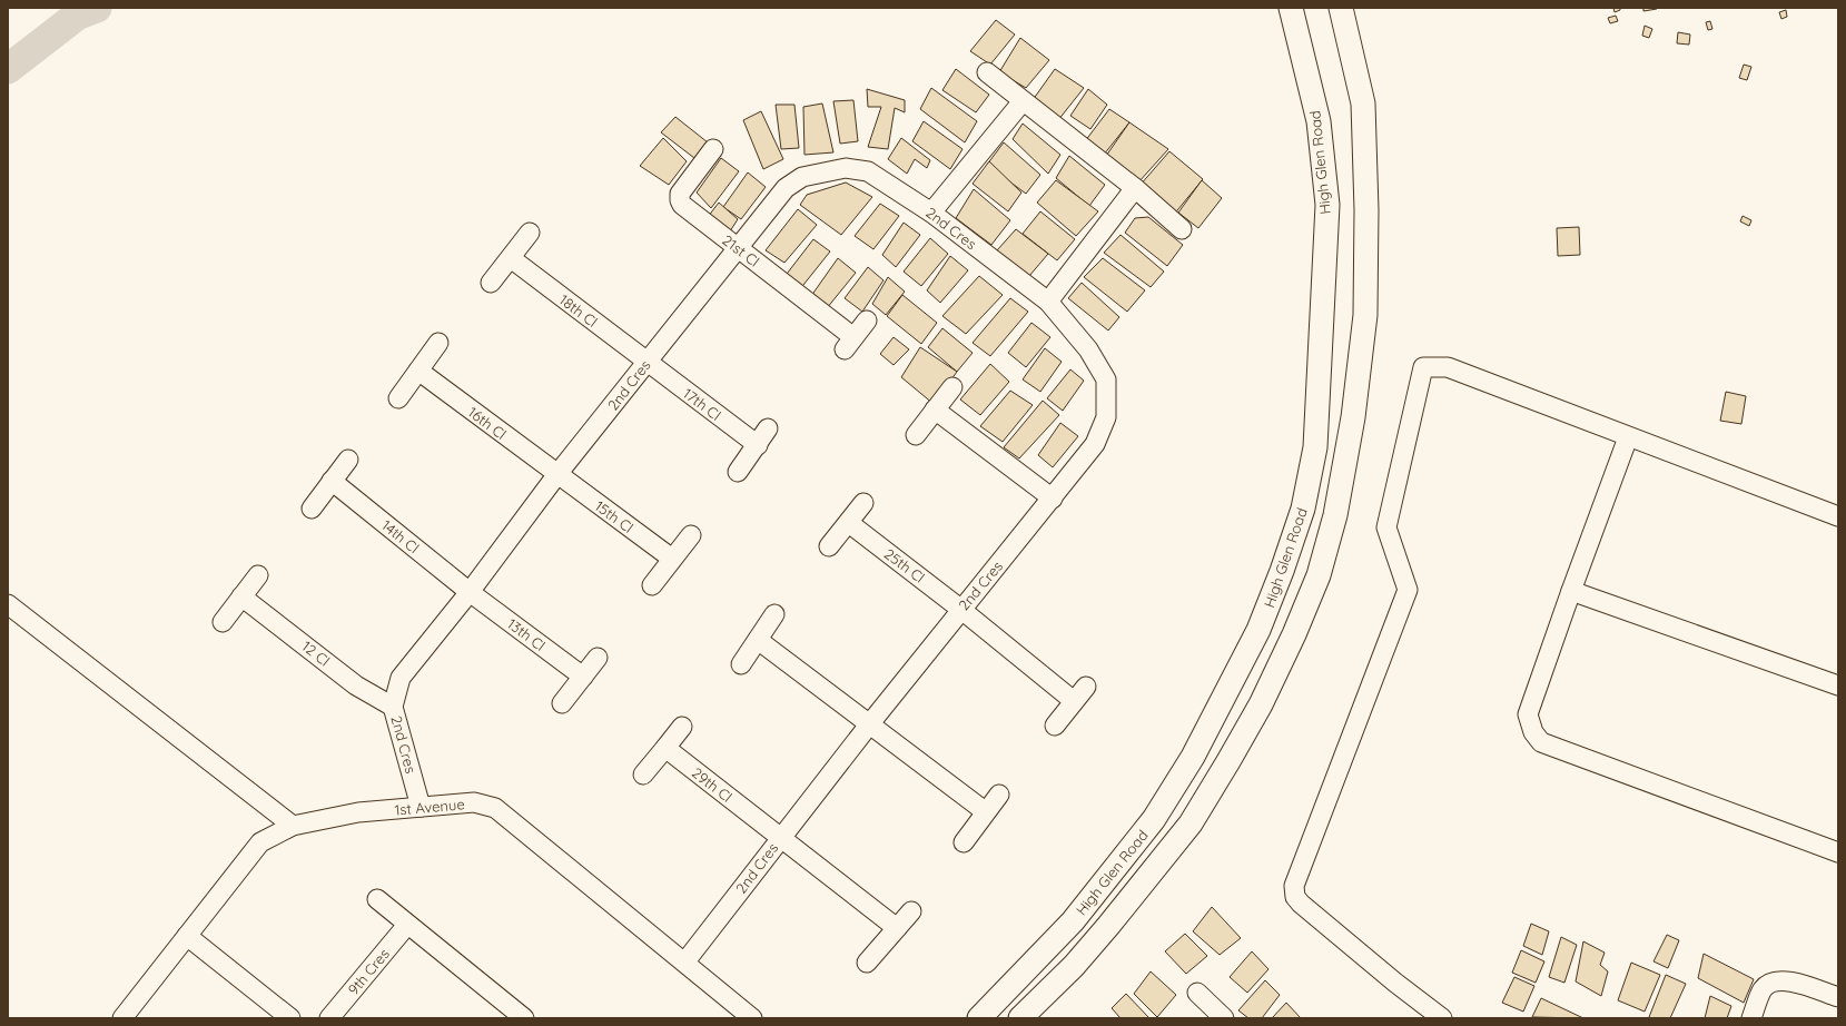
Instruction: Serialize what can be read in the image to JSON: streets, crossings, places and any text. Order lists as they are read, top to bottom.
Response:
{
  "streets": {
    "main road": ["High Glen Road"],
    "street": [
      "2nd Cres",
      "21st Cl",
      "18th Cl",
      "17th Cl",
      "16th Cl",
      "15th Cl",
      "14th Cl",
      "25th Cl",
      "13th Cl",
      "12 Cl",
      "29th Cl",
      "1st Avenue",
      "9th Cres"
    ]
  },
  "crossings": [
    ["2nd Cres", "21st Cl"],
    ["2nd Cres", "18th Cl"],
    ["2nd Cres", "17th Cl"],
    ["2nd Cres", "16th Cl"],
    ["2nd Cres", "15th Cl"],
    ["2nd Cres", "14th Cl"],
    ["2nd Cres", "25th Cl"],
    ["2nd Cres", "13th Cl"],
    ["2nd Cres", "12 Cl"],
    ["2nd Cres", "29th Cl"],
    ["2nd Cres", "1st Avenue"],
    ["18th Cl", "17th Cl"],
    ["16th Cl", "15th Cl"],
    ["14th Cl", "13th Cl"]
  ]
}
